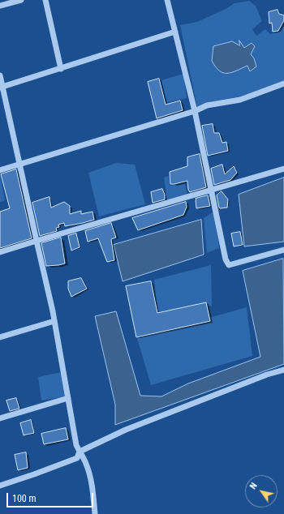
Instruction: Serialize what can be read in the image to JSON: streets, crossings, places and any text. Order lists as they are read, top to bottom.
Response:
{
  "scale_bar": "100 m",
  "north": "top left"
}
